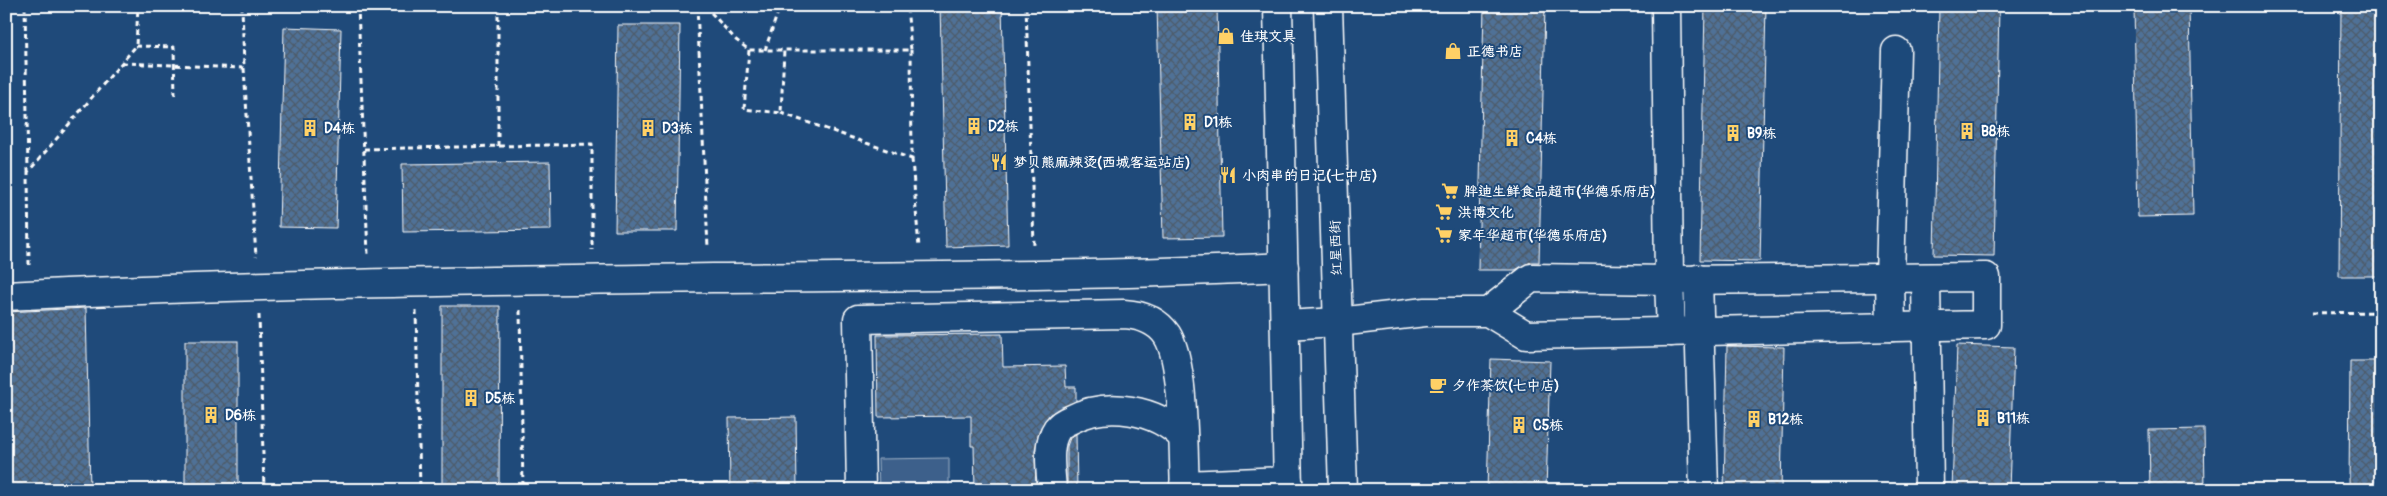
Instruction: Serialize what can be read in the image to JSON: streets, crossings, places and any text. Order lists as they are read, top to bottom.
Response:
{
  "streets": {
    "main road": ["红星西街"]
  },
  "places": {
    "shop": ["佳琪文具", "正德书店"],
    "building": [
      "D1栋",
      "D2栋",
      "D4栋",
      "D3栋",
      "B8栋",
      "B9栋",
      "C4栋",
      "D5栋",
      "D6栋",
      "B11栋",
      "B12栋",
      "C5栋"
    ],
    "restaurant": ["梦贝熊麻辣烫(西城客运站店)", "小肉串的日记(七中店)"],
    "supermarket": ["胖迪生鲜食品超市(华德乐府店)", "洪博文化", "家年华超市(华德乐府店)"],
    "cafe": ["夕作茶饮(七中店)"]
  }
}
